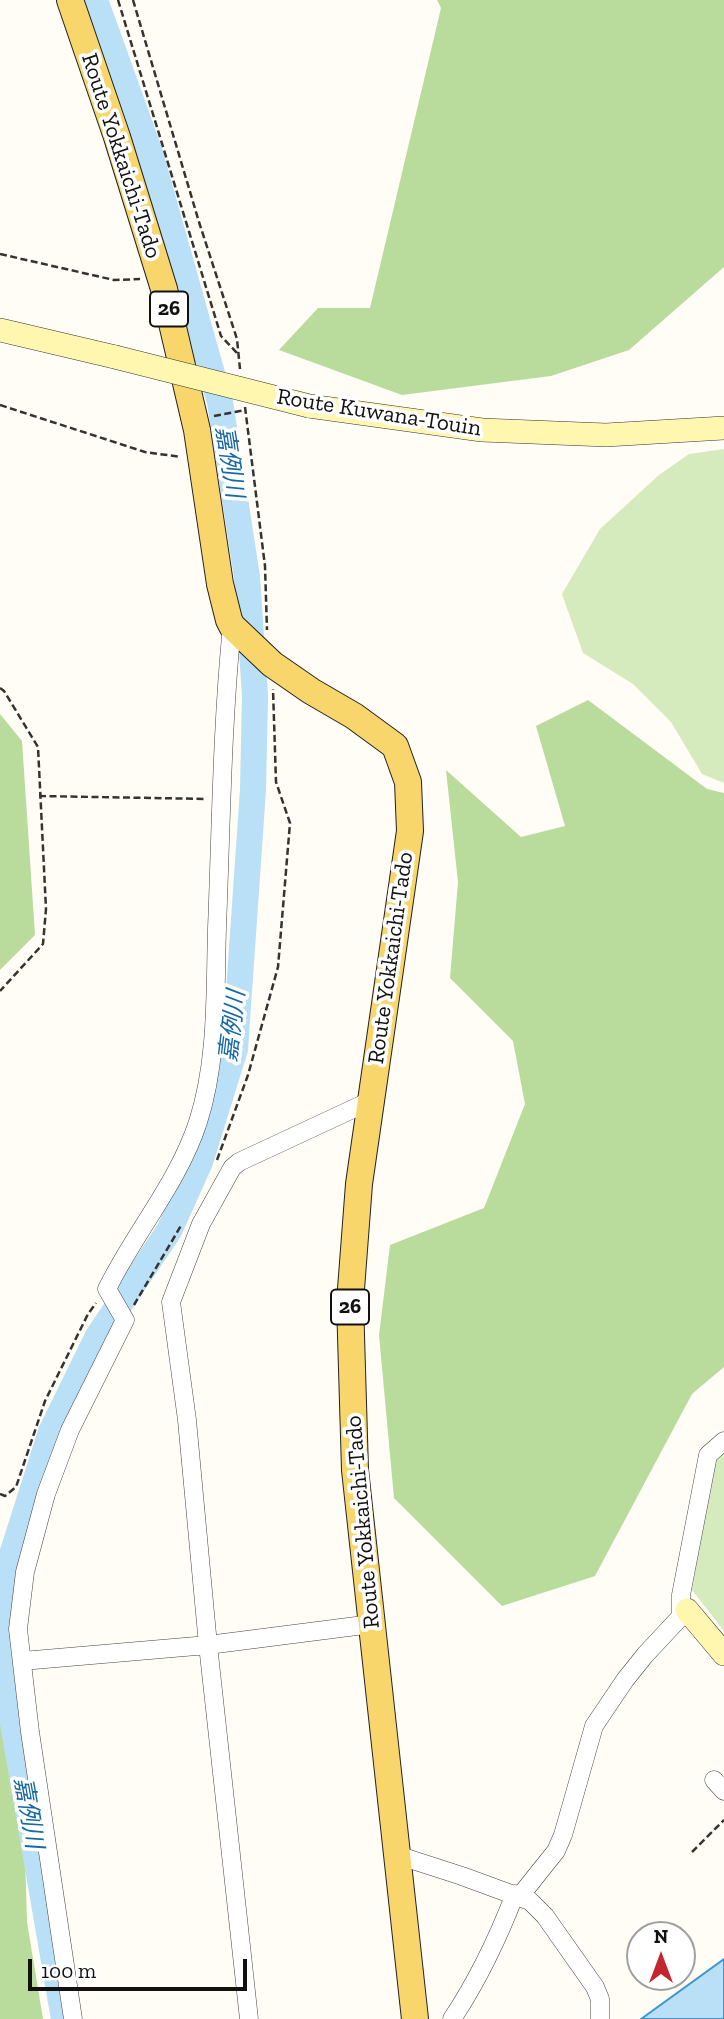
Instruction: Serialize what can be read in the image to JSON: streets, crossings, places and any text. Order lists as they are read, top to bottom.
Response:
{
  "streets": {
    "main road": ["Route Yokkaichi-Tado", "26", "Route Kuwana-Touin"]
  },
  "water": ["嘉例川"],
  "scale_bar": "100 m",
  "north": "top"
}
